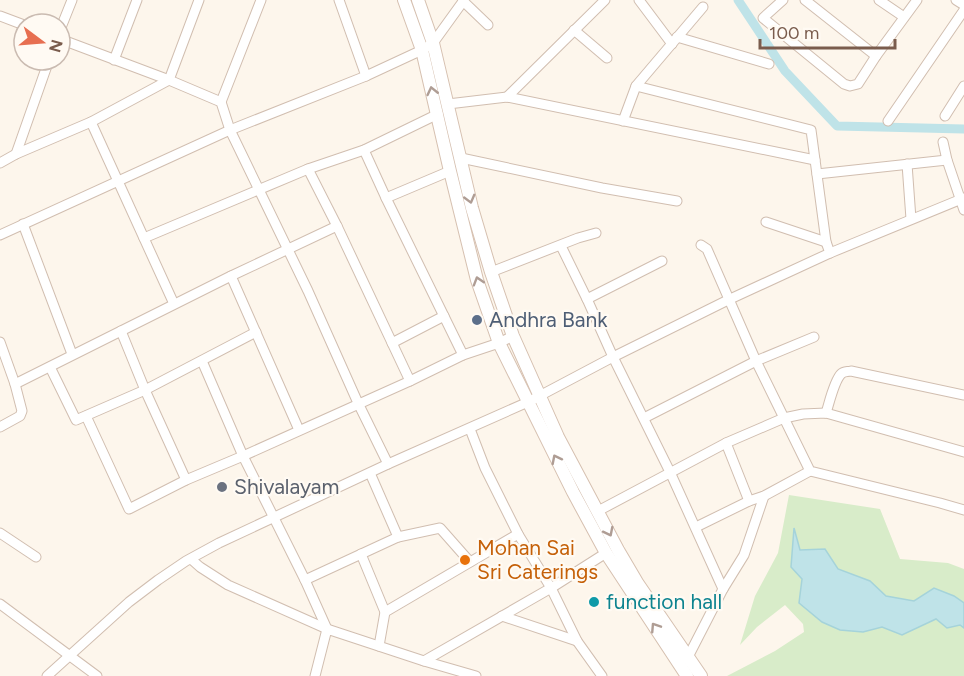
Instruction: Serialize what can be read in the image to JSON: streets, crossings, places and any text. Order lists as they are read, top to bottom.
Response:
{
  "places": [
    "Andhra Bank",
    "Shivalayam",
    "Mohan Sai Sri Caterings",
    "function hall"
  ],
  "scale_bar": "100 m",
  "north": "right"
}
